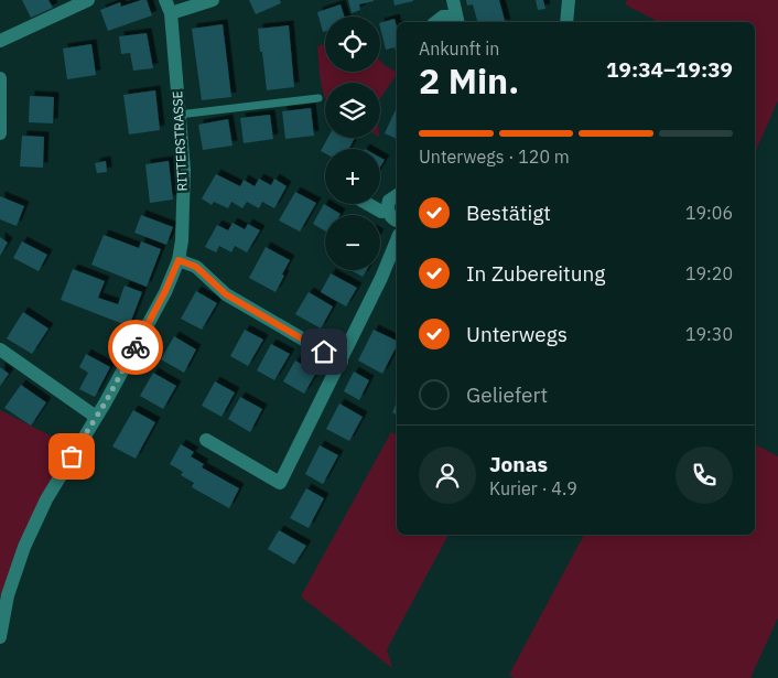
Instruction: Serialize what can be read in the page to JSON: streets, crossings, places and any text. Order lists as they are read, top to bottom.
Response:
{
  "streets": {
    "street": ["RITTERSTRASSE"]
  },
  "page": {
    "map_buttons": ["+", "−"],
    "heading": ["2 Min.", "Ankunft in", "19:34–19:39"],
    "panel": ["Jonas", "Kurier · 4.9"],
    "bar": "Unterwegs · 120 m",
    "list": [
      ["Bestätigt", "19:06"],
      ["In Zubereitung", "19:20"],
      ["Unterwegs", "19:30"],
      "Geliefert"
    ]
  }
}
